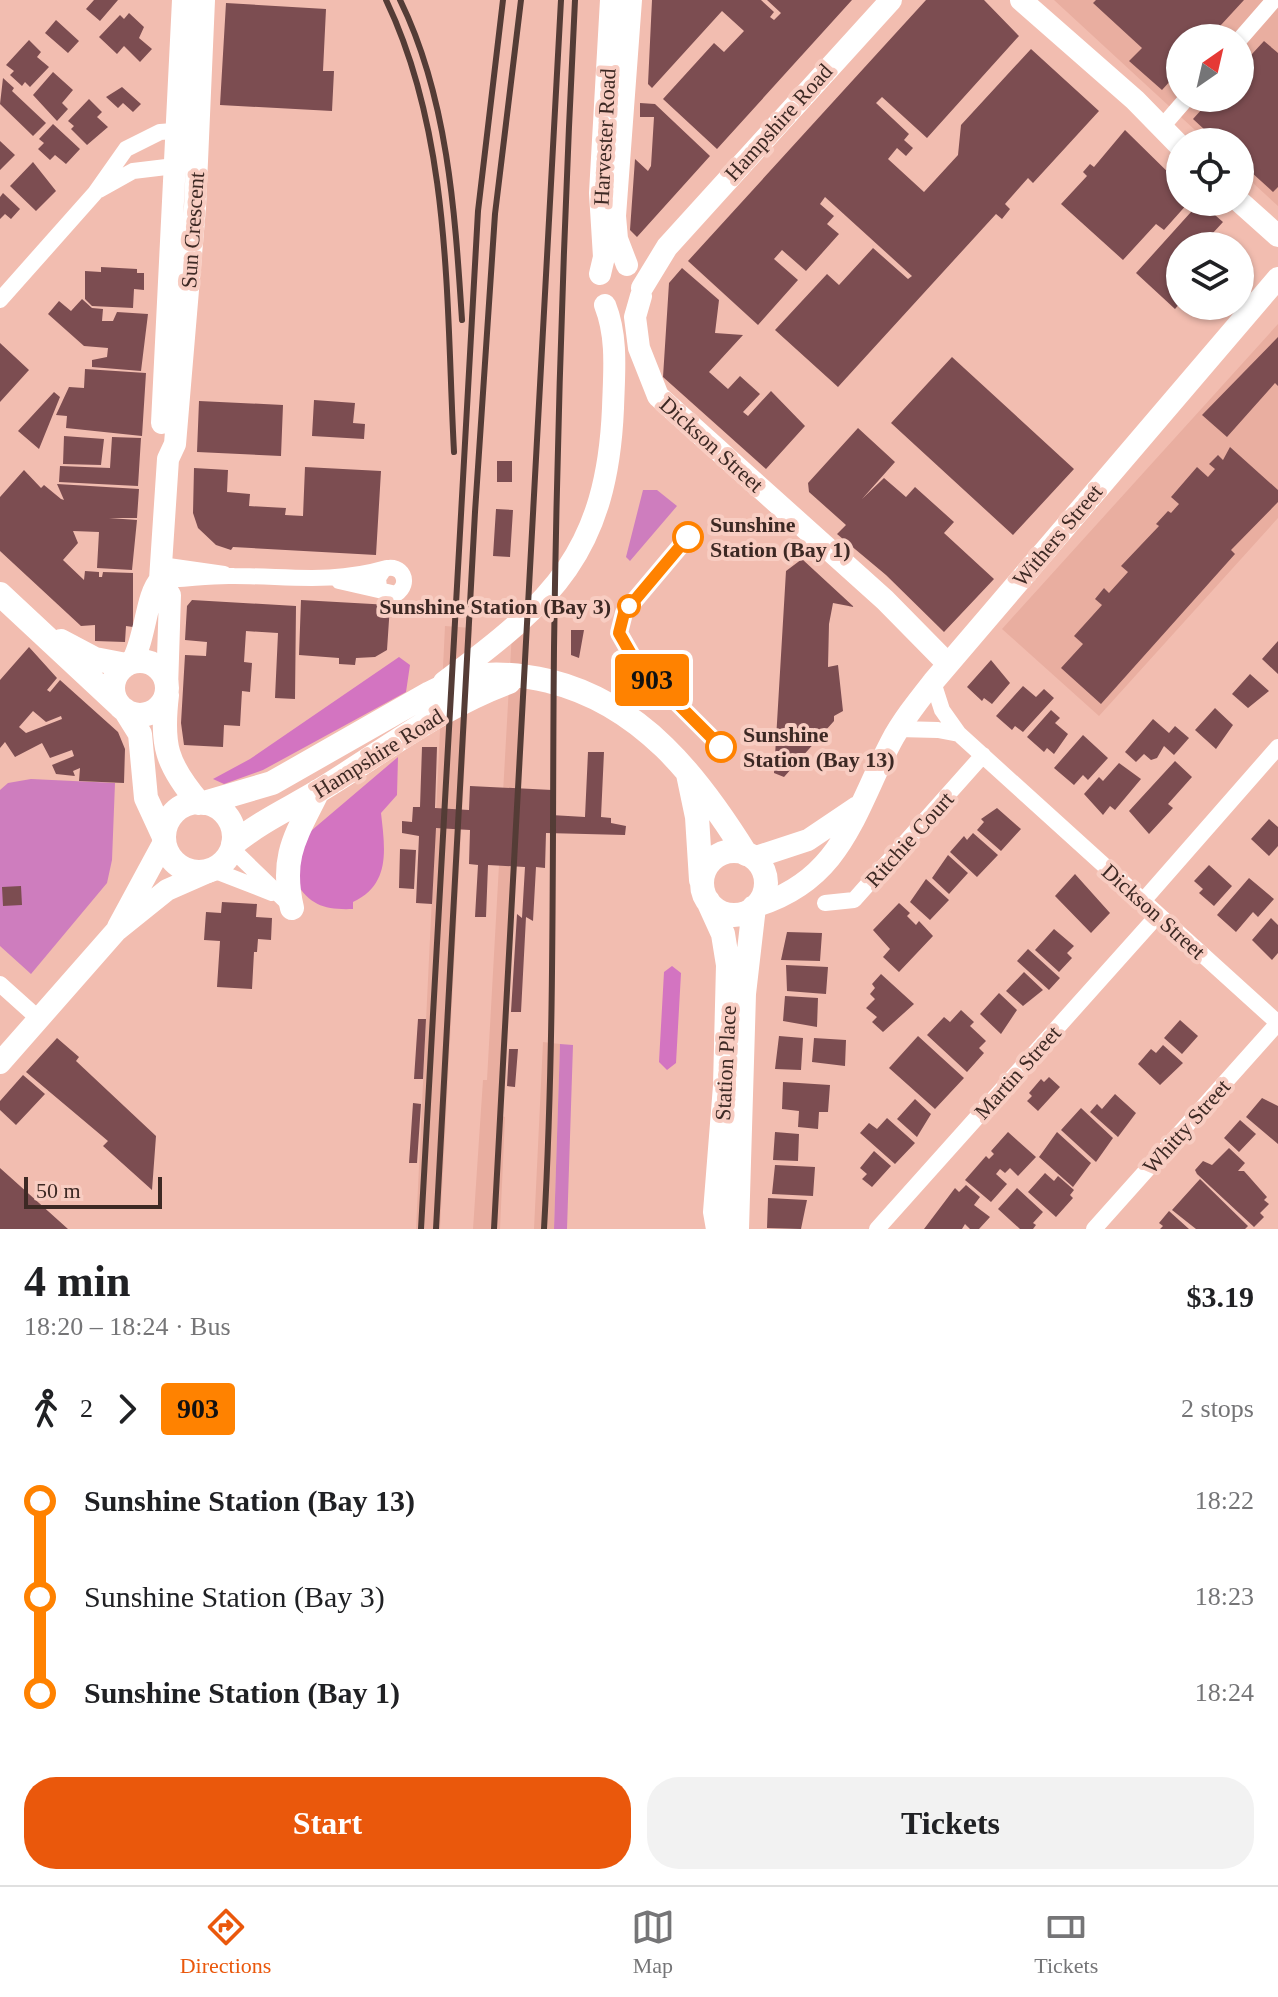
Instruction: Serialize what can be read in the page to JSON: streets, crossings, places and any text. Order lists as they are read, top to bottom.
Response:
{
  "streets": {
    "main road": ["Hampshire Road", "Sun Crescent", "Station Place"],
    "street": [
      "Harvester Road",
      "Dickson Street",
      "Withers Street",
      "Ritchie Court",
      "Martin Street",
      "Whitty Street"
    ]
  },
  "crossings": [
    ["Hampshire Road", "Harvester Road"],
    ["Hampshire Road", "Sun Crescent"],
    ["Hampshire Road", "Dickson Street"],
    ["Hampshire Road", "Withers Street"],
    ["Hampshire Road", "Station Place"],
    ["Harvester Road", "Dickson Street"],
    ["Dickson Street", "Withers Street"],
    ["Dickson Street", "Ritchie Court"],
    ["Dickson Street", "Martin Street"],
    ["Dickson Street", "Whitty Street"],
    ["Withers Street", "Station Place"]
  ],
  "places": ["Sunshine Station (Bay 1)", "Sunshine Station (Bay 3)", "Sunshine Station (Bay 13)"],
  "lines": ["bus line 903"],
  "scale_bar": "50 m",
  "north": "top right",
  "page": {
    "on_map": "903",
    "scale": "50 m",
    "heading": ["4 min", "18:20 – 18:24 · Bus", "$3.19"],
    "legs": ["2", "903", "2 stops"],
    "list": [
      {
        "name": "Sunshine Station (Bay 13)",
        "value": "18:22"
      },
      {
        "name": "Sunshine Station (Bay 3)",
        "value": "18:23"
      },
      {
        "name": "Sunshine Station (Bay 1)",
        "value": "18:24"
      }
    ],
    "buttons": ["Start", "Tickets"],
    "tabs": ["Directions", "Map", "Tickets"]
  }
}
